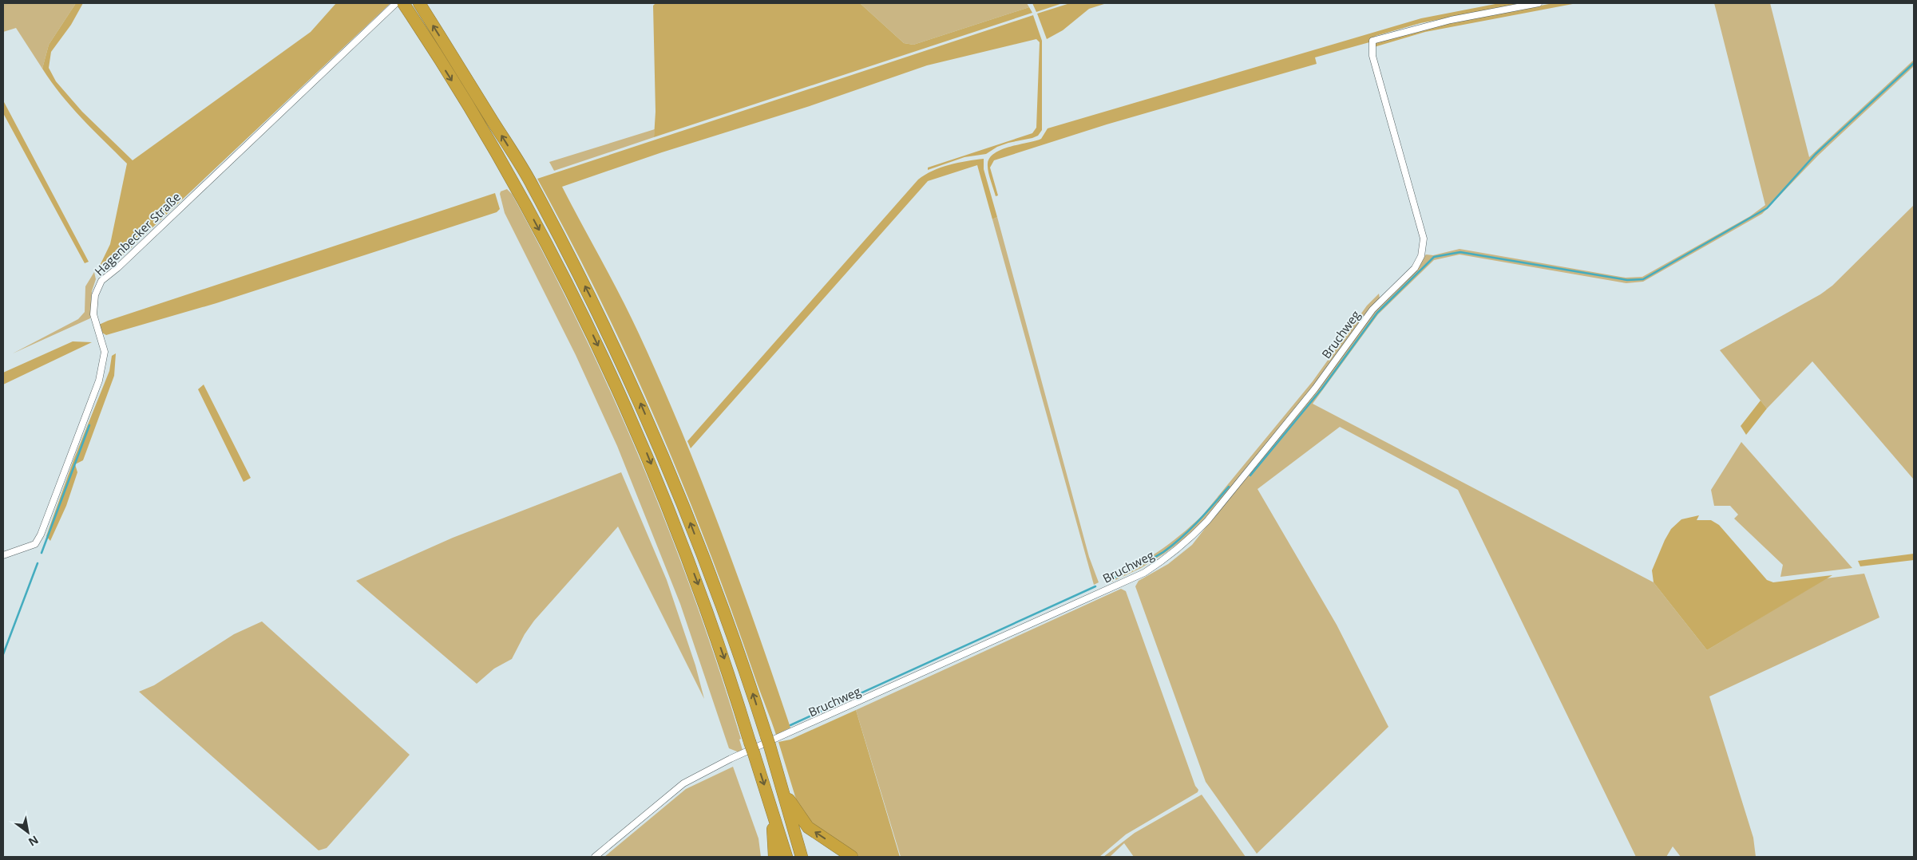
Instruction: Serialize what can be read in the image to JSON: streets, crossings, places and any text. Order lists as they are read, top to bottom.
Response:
{
  "streets": {
    "street": ["Hagenbecker Straße", "Bruchweg"]
  },
  "north": "bottom right"
}
